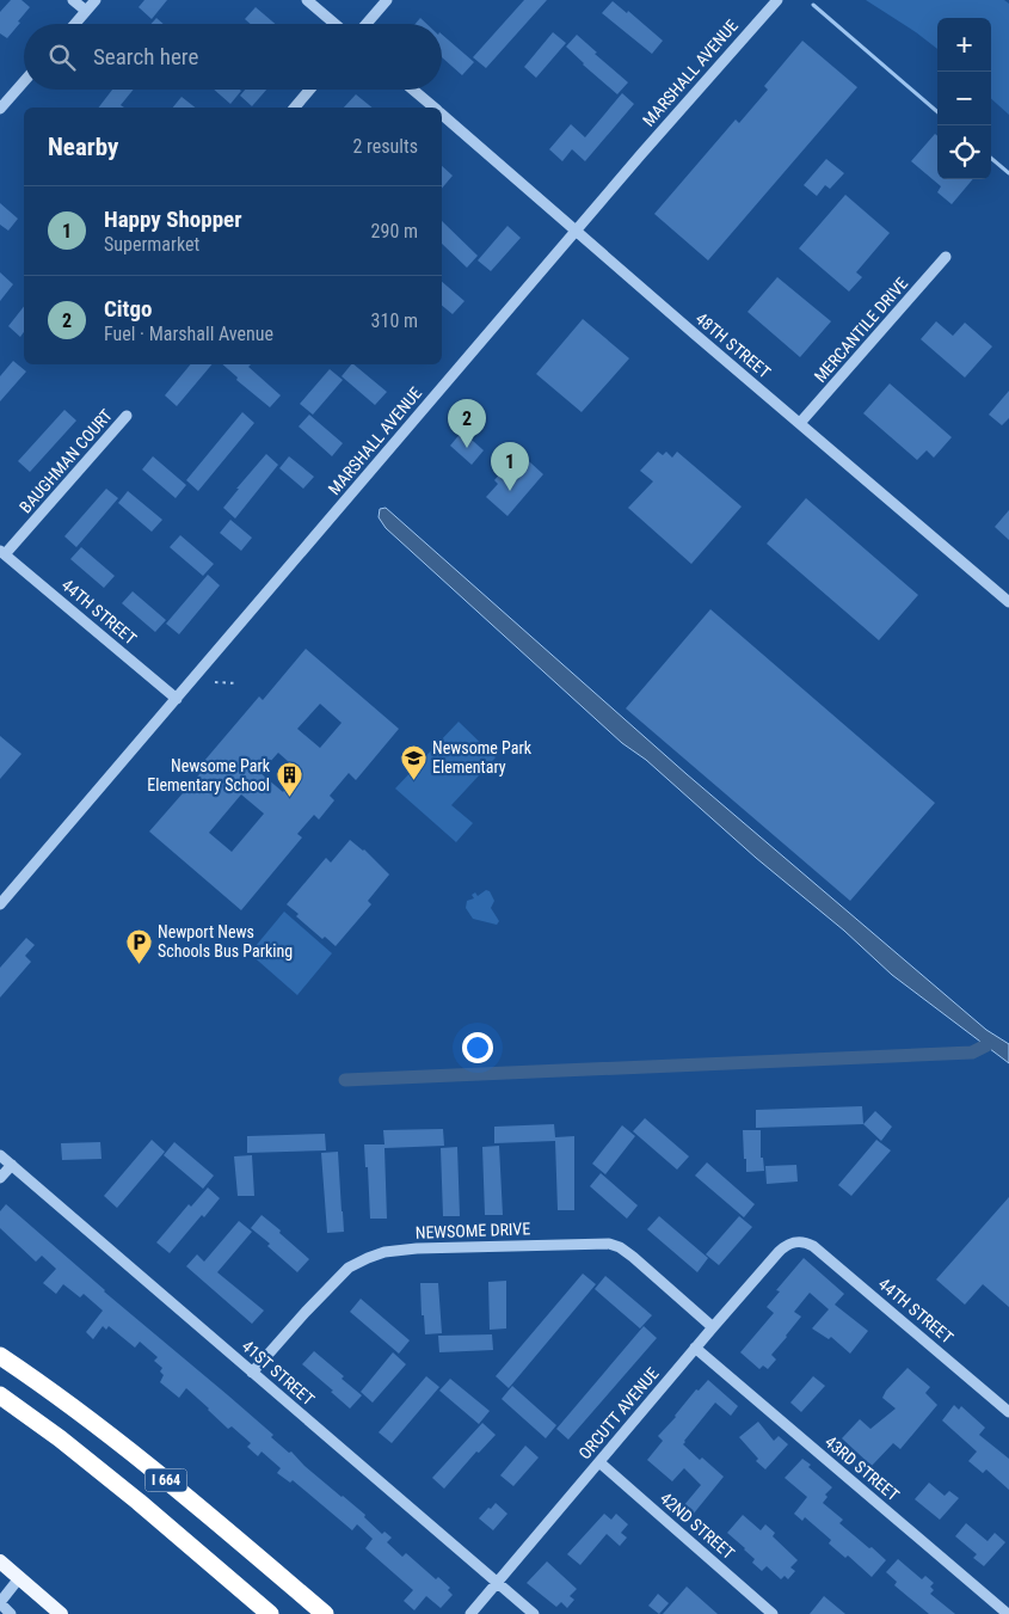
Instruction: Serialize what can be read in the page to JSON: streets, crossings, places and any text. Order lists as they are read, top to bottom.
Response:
{
  "streets": {
    "highway": ["I 664"],
    "street": [
      "MARSHALL AVENUE",
      "MERCANTILE DRIVE",
      "48TH STREET",
      "BAUGHMAN COURT",
      "44TH STREET",
      "NEWSOME DRIVE",
      "41ST STREET",
      "ORCUTT AVENUE",
      "43RD STREET",
      "42ND STREET"
    ]
  },
  "crossings": [
    ["MARSHALL AVENUE", "48TH STREET"],
    ["MARSHALL AVENUE", "44TH STREET"],
    ["MERCANTILE DRIVE", "48TH STREET"],
    ["BAUGHMAN COURT", "44TH STREET"],
    ["44TH STREET", "ORCUTT AVENUE"],
    ["NEWSOME DRIVE", "41ST STREET"],
    ["NEWSOME DRIVE", "ORCUTT AVENUE"],
    ["41ST STREET", "ORCUTT AVENUE"],
    ["ORCUTT AVENUE", "43RD STREET"],
    ["ORCUTT AVENUE", "42ND STREET"]
  ],
  "places": {
    "school or university": ["Newsome Park Elementary"],
    "building": ["Newsome Park Elementary School"],
    "parking": ["Newport News Schools Bus Parking"]
  },
  "page": {
    "map_buttons": ["+", "−"],
    "search": "Search here",
    "heading": ["Nearby", "2 results"],
    "list": [
      {
        "mark": "1",
        "name": "Happy Shopper",
        "note": "Supermarket",
        "value": "290 m"
      },
      {
        "mark": "2",
        "name": "Citgo",
        "note": "Fuel · Marshall Avenue",
        "value": "310 m"
      }
    ],
    "pins": ["2", "1"]
  }
}
